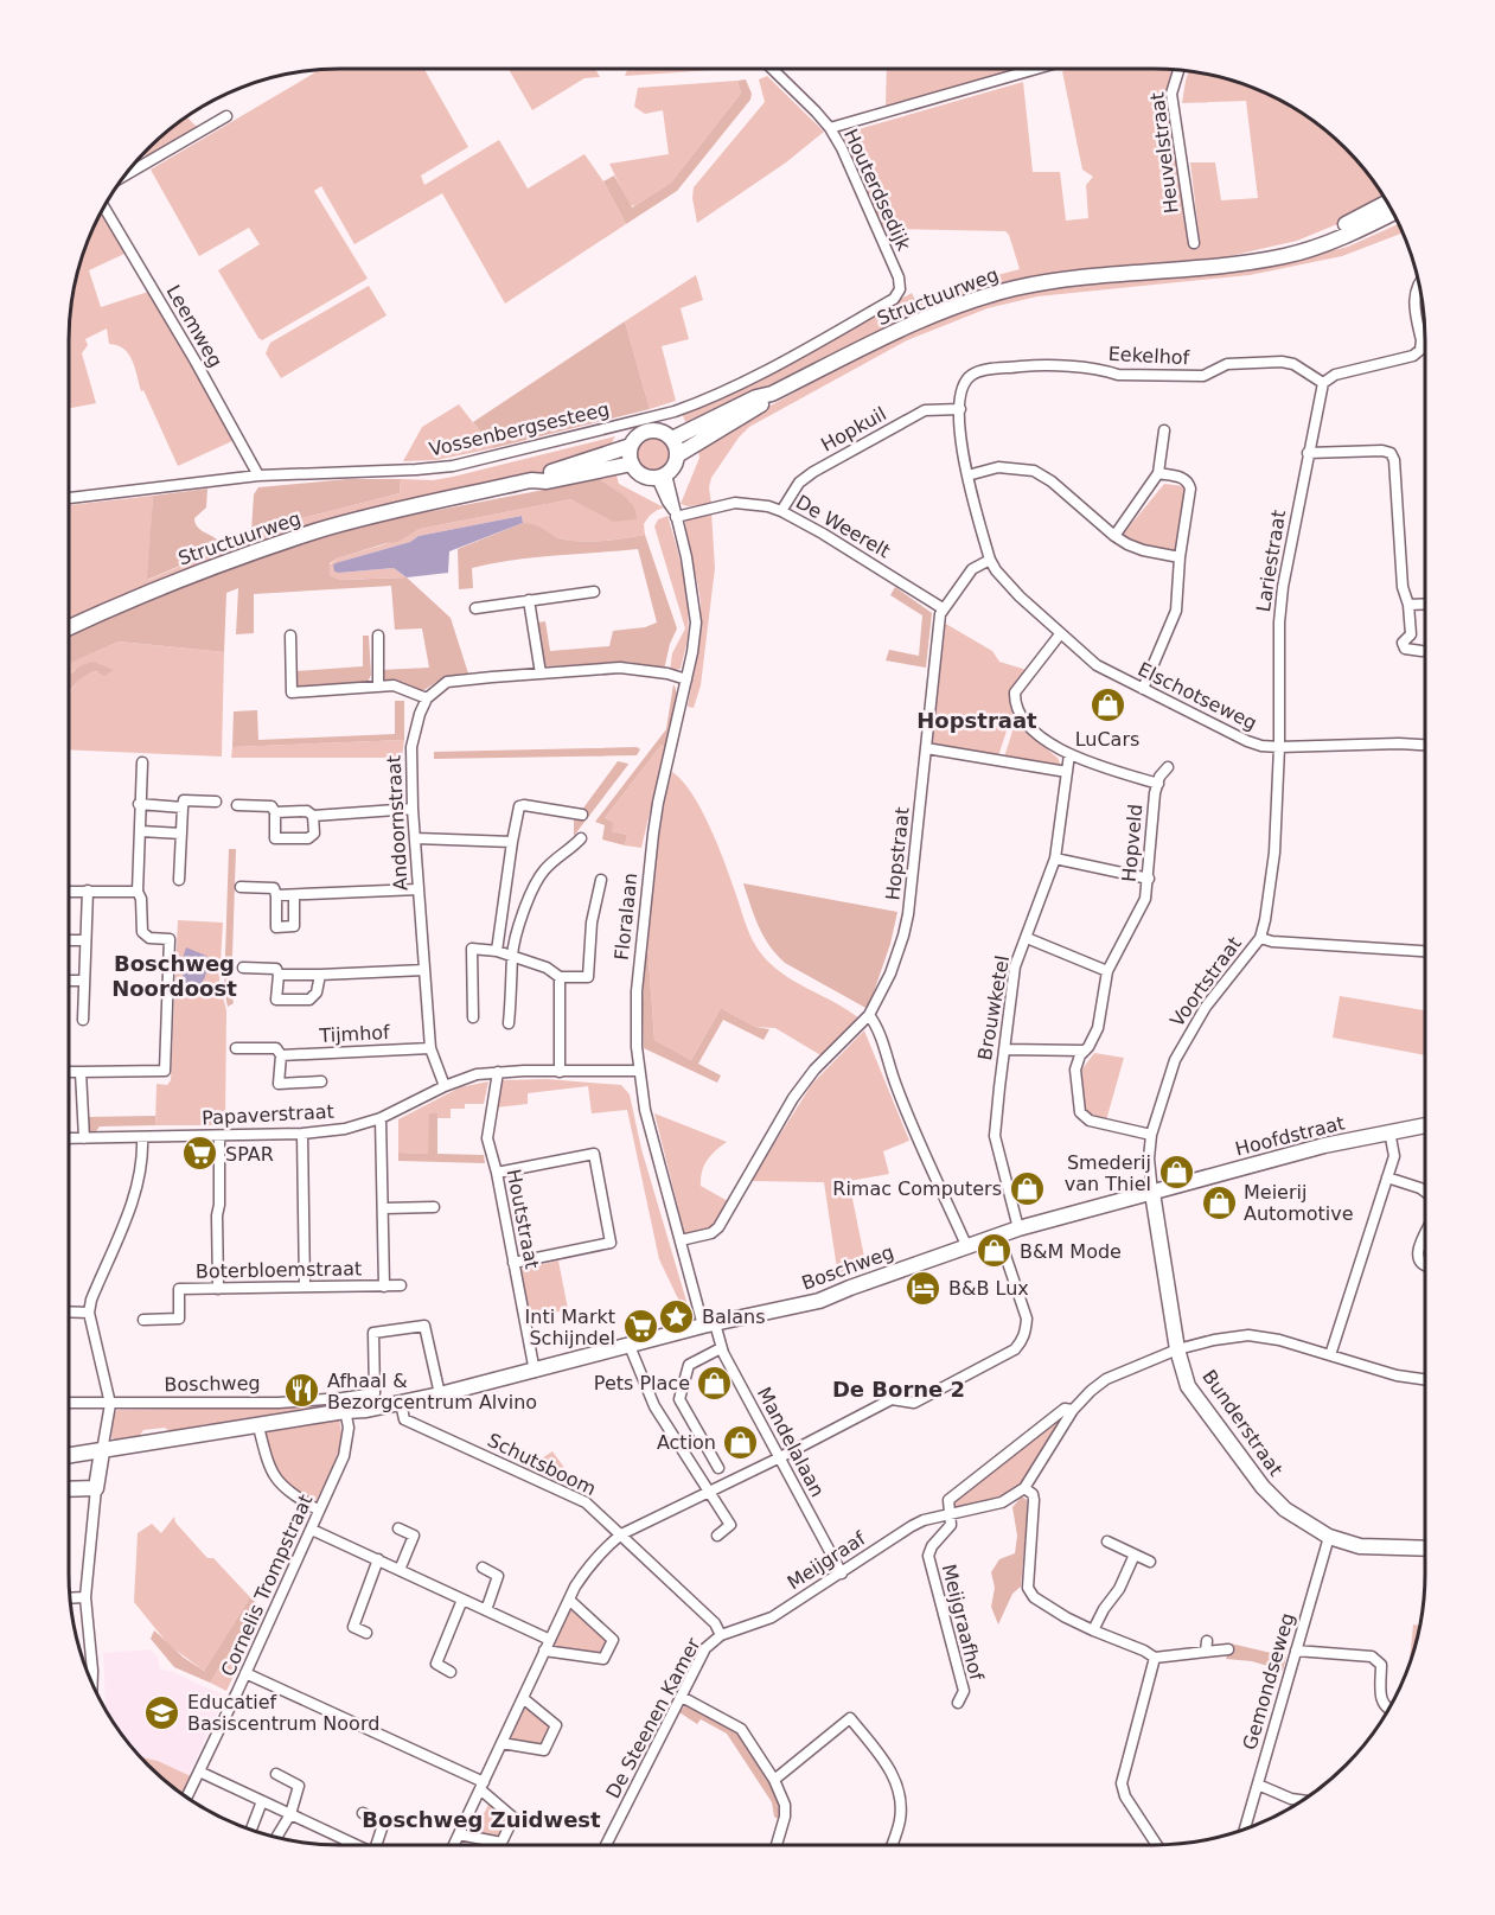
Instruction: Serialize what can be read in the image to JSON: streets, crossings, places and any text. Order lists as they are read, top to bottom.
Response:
{
  "streets": {
    "main road": [
      "Structuurweg",
      "Hoofdstraat",
      "Boschweg",
      "Bunderstraat"
    ],
    "street": [
      "Heuvelstraat",
      "Houterdsedijk",
      "Leemweg",
      "Eekelhof",
      "Vossenbergsesteeg",
      "Hopkuil",
      "De Weerelt",
      "Lariestraat",
      "Elschotseweg",
      "Andoornstraat",
      "Hopveld",
      "Hopstraat",
      "Floralaan",
      "Voortstraat",
      "Brouwketel",
      "Tijmhof",
      "Papaverstraat",
      "Houtstraat",
      "Boterbloemstraat",
      "Mandelalaan",
      "Schutsboom",
      "Meijgraaf",
      "Cornelis Trompstraat",
      "Meijgraafhof",
      "Gemondseweg",
      "De Steenen Kamer"
    ]
  },
  "crossings": [
    ["Houterdsedijk", "Vossenbergsesteeg"],
    ["Structuurweg", "Floralaan"],
    ["Leemweg", "Vossenbergsesteeg"],
    ["Eekelhof", "Hopkuil"],
    ["Eekelhof", "Lariestraat"],
    ["Hopkuil", "De Weerelt"],
    ["De Weerelt", "Hopstraat"],
    ["De Weerelt", "Floralaan"],
    ["Lariestraat", "Elschotseweg"],
    ["Lariestraat", "Voortstraat"],
    ["Elschotseweg", "Hopveld"],
    ["Elschotseweg", "Hopstraat"],
    ["Elschotseweg", "Voortstraat"],
    ["Andoornstraat", "Tijmhof"],
    ["Andoornstraat", "Papaverstraat"],
    ["Hopveld", "Voortstraat"],
    ["Hopveld", "Brouwketel"],
    ["Hopstraat", "Floralaan"],
    ["Floralaan", "Papaverstraat"],
    ["Floralaan", "Boschweg"],
    ["Floralaan", "Mandelalaan"],
    ["Voortstraat", "Hoofdstraat"],
    ["Voortstraat", "Boschweg"],
    ["Voortstraat", "Bunderstraat"],
    ["Brouwketel", "Boschweg"],
    ["Papaverstraat", "Houtstraat"],
    ["Hoofdstraat", "Boschweg"],
    ["Hoofdstraat", "Bunderstraat"],
    ["Houtstraat", "Boschweg"],
    ["Boschweg", "Bunderstraat"],
    ["Boschweg", "Mandelalaan"],
    ["Boschweg", "Schutsboom"],
    ["Boschweg", "Cornelis Trompstraat"],
    ["Bunderstraat", "Gemondseweg"],
    ["Mandelalaan", "Meijgraaf"],
    ["Schutsboom", "Meijgraaf"],
    ["Schutsboom", "De Steenen Kamer"],
    ["Meijgraaf", "Meijgraafhof"],
    ["Meijgraaf", "De Steenen Kamer"]
  ],
  "districts": [
    "Hopstraat",
    "Boschweg Noordoost",
    "De Borne 2",
    "Boschweg Zuidwest"
  ],
  "places": {
    "shop": [
      "LuCars",
      "Smederij van Thiel",
      "Rimac Computers",
      "Meierij Automotive",
      "B&M Mode",
      "Pets Place",
      "Action"
    ],
    "supermarket": ["SPAR", "Inti Markt Schijndel"],
    "hotel": ["B&B Lux"],
    "place": ["Balans"],
    "restaurant": ["Afhaal & Bezorgcentrum Alvino"],
    "school or university": ["Educatief Basiscentrum Noord"]
  }
}
